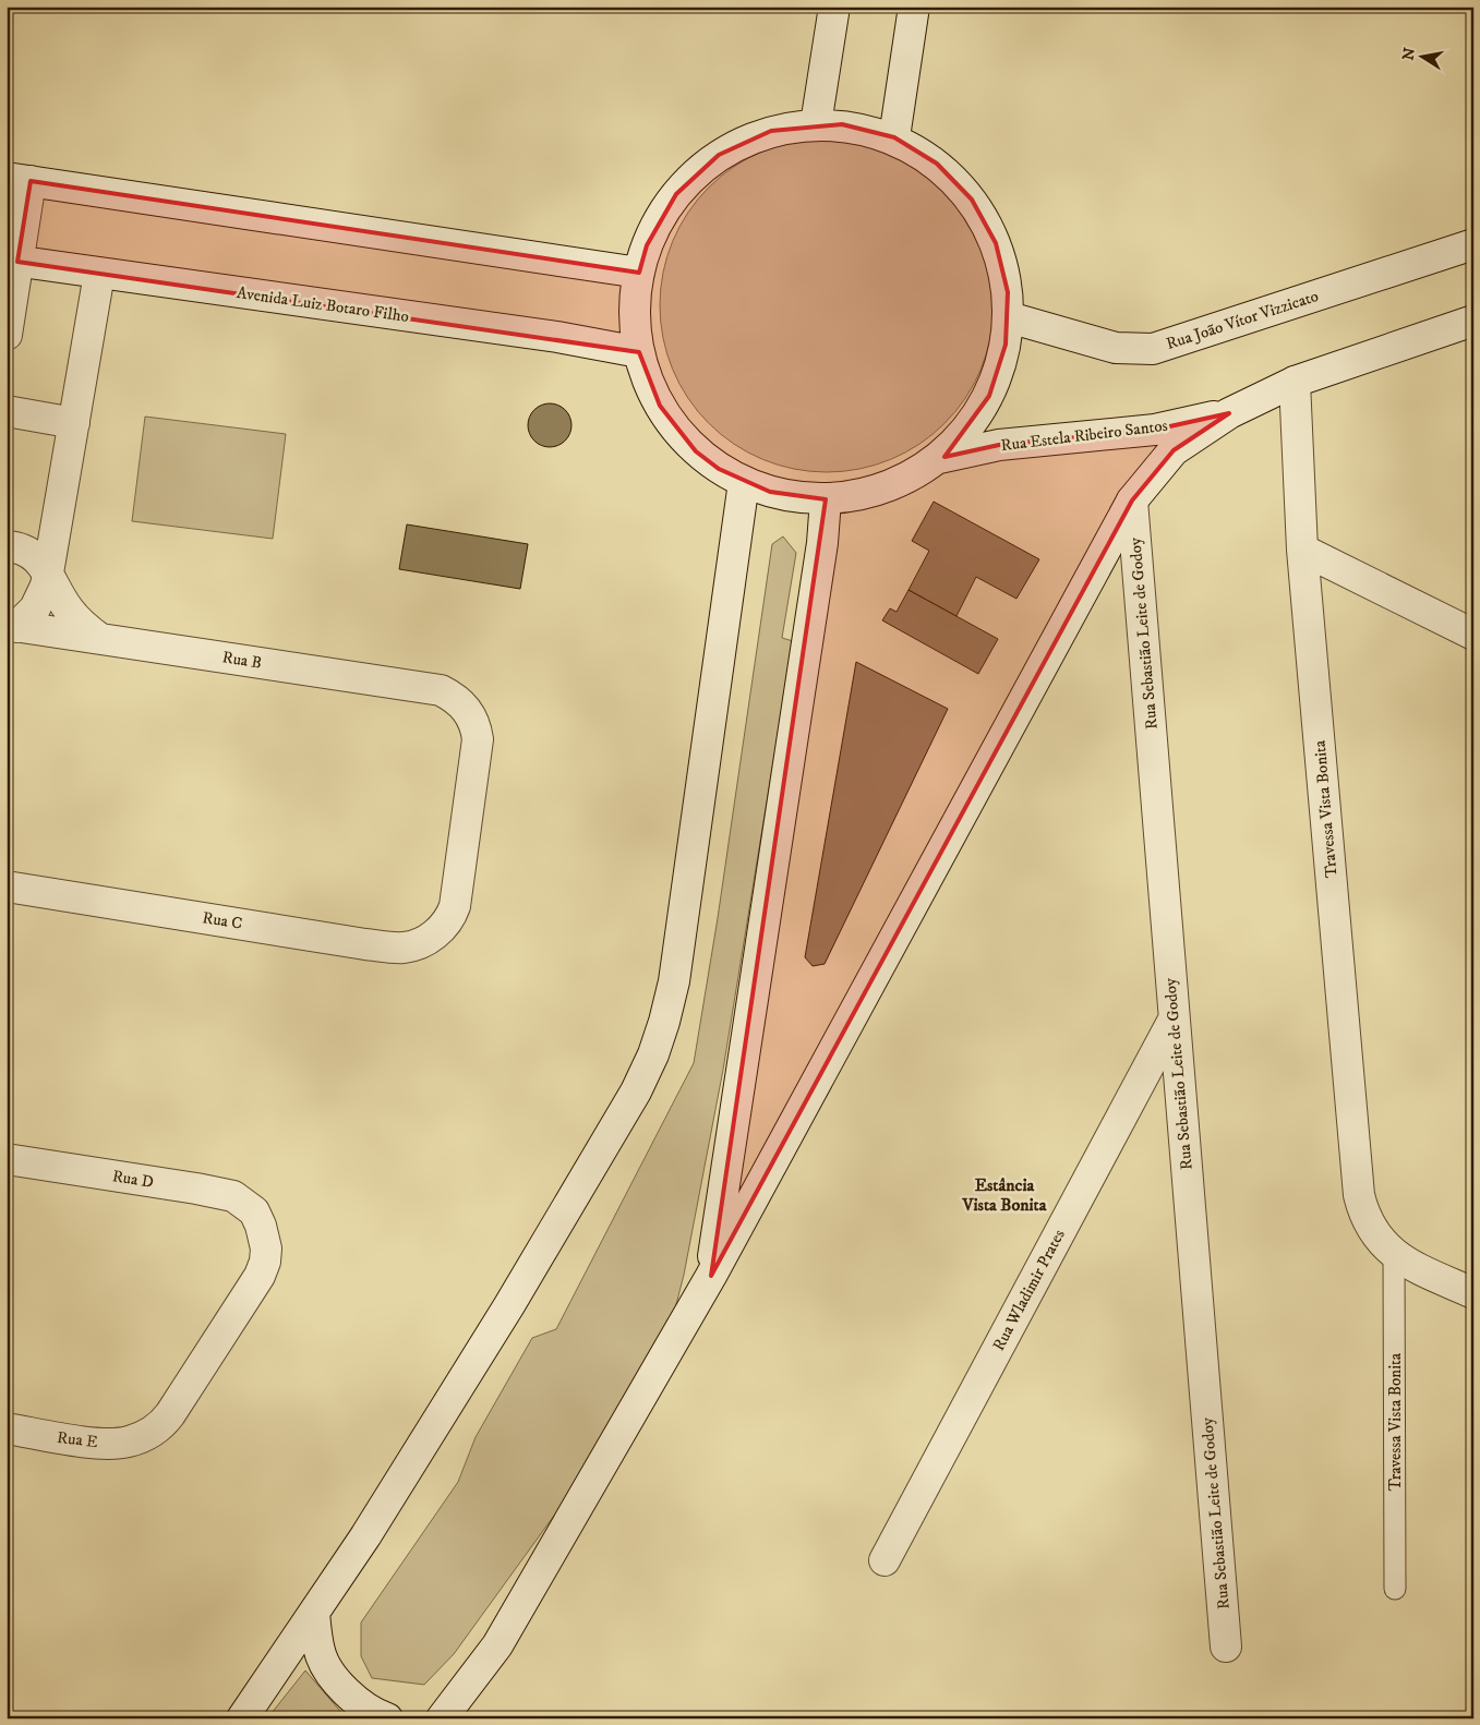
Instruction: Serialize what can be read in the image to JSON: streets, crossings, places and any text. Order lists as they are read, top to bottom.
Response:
{
  "streets": {
    "street": [
      "Avenida Luiz Botaro Filho",
      "Rua João Vítor Vizzicato",
      "Rua Estela Ribeiro Santos",
      "Rua Sebastião Leite de Godoy",
      "Rua B",
      "Travessa Vista Bonita",
      "Rua C",
      "Rua D",
      "Rua Wladimir Prates",
      "Rua E"
    ]
  },
  "crossings": [
    ["Rua Sebastião Leite de Godoy", "Rua Wladimir Prates"],
    ["Rua B", "Rua C"],
    ["Rua D", "Rua E"]
  ],
  "districts": ["Estância Vista Bonita"],
  "north": "left"
}
